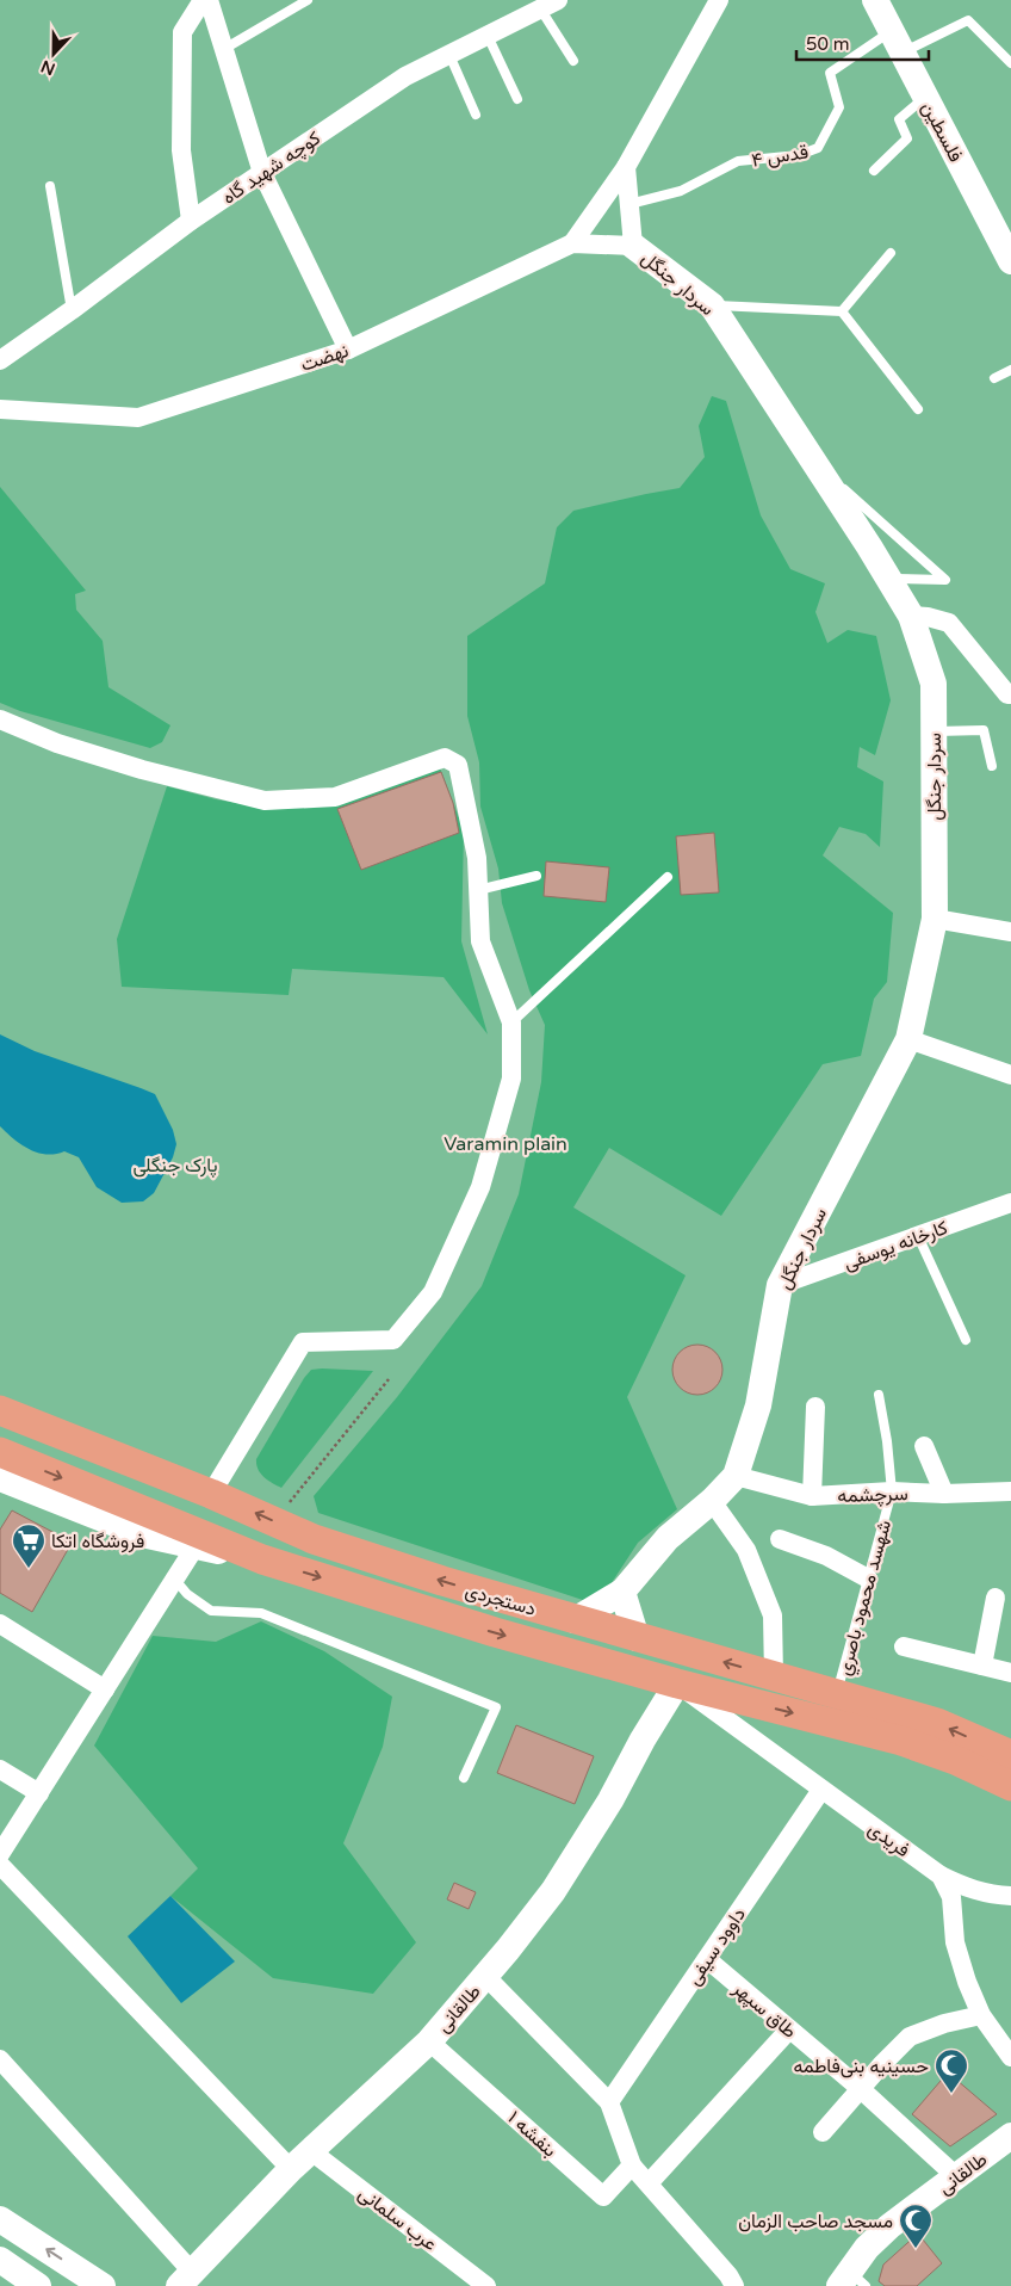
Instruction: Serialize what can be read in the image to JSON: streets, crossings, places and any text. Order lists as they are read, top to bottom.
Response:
{
  "streets": {
    "main road": ["دستجردی"],
    "street": [
      "فلسطین",
      "کوچه شهید گاه",
      "سردار جنگل",
      "نهضت",
      "کارخانه یوسفی",
      "سرچشمه",
      "فریدی",
      "داوود سیفی",
      "طالقانی",
      "طاق سپهر",
      "بنفشه ۱",
      "عرب سلمانی"
    ],
    "lane": ["قدس ۴", "شهسد محمود باصري"]
  },
  "crossings": [
    ["فلسطین", "قدس ۴"],
    ["قدس ۴", "سردار جنگل"],
    ["سردار جنگل", "نهضت"],
    ["سردار جنگل", "کارخانه یوسفی"],
    ["سردار جنگل", "سرچشمه"],
    ["سردار جنگل", "دستجردی"],
    ["سرچشمه", "شهسد محمود باصري"],
    ["شهسد محمود باصري", "دستجردی"],
    ["دستجردی", "فریدی"],
    ["دستجردی", "طالقانی"],
    ["فریدی", "داوود سیفی"],
    ["فریدی", "طالقانی"],
    ["داوود سیفی", "طاق سپهر"],
    ["طالقانی", "طاق سپهر"],
    ["طالقانی", "بنفشه ۱"],
    ["طالقانی", "عرب سلمانی"]
  ],
  "parks": ["Varamin plain", "پارک جنگلی"],
  "places": {
    "supermarket": ["فروشگاه اتکا"],
    "mosque": ["حسینیه بنی‌فاطمه", "مسجد صاحب الزمان"]
  },
  "scale_bar": "50 m",
  "north": "bottom"
}
